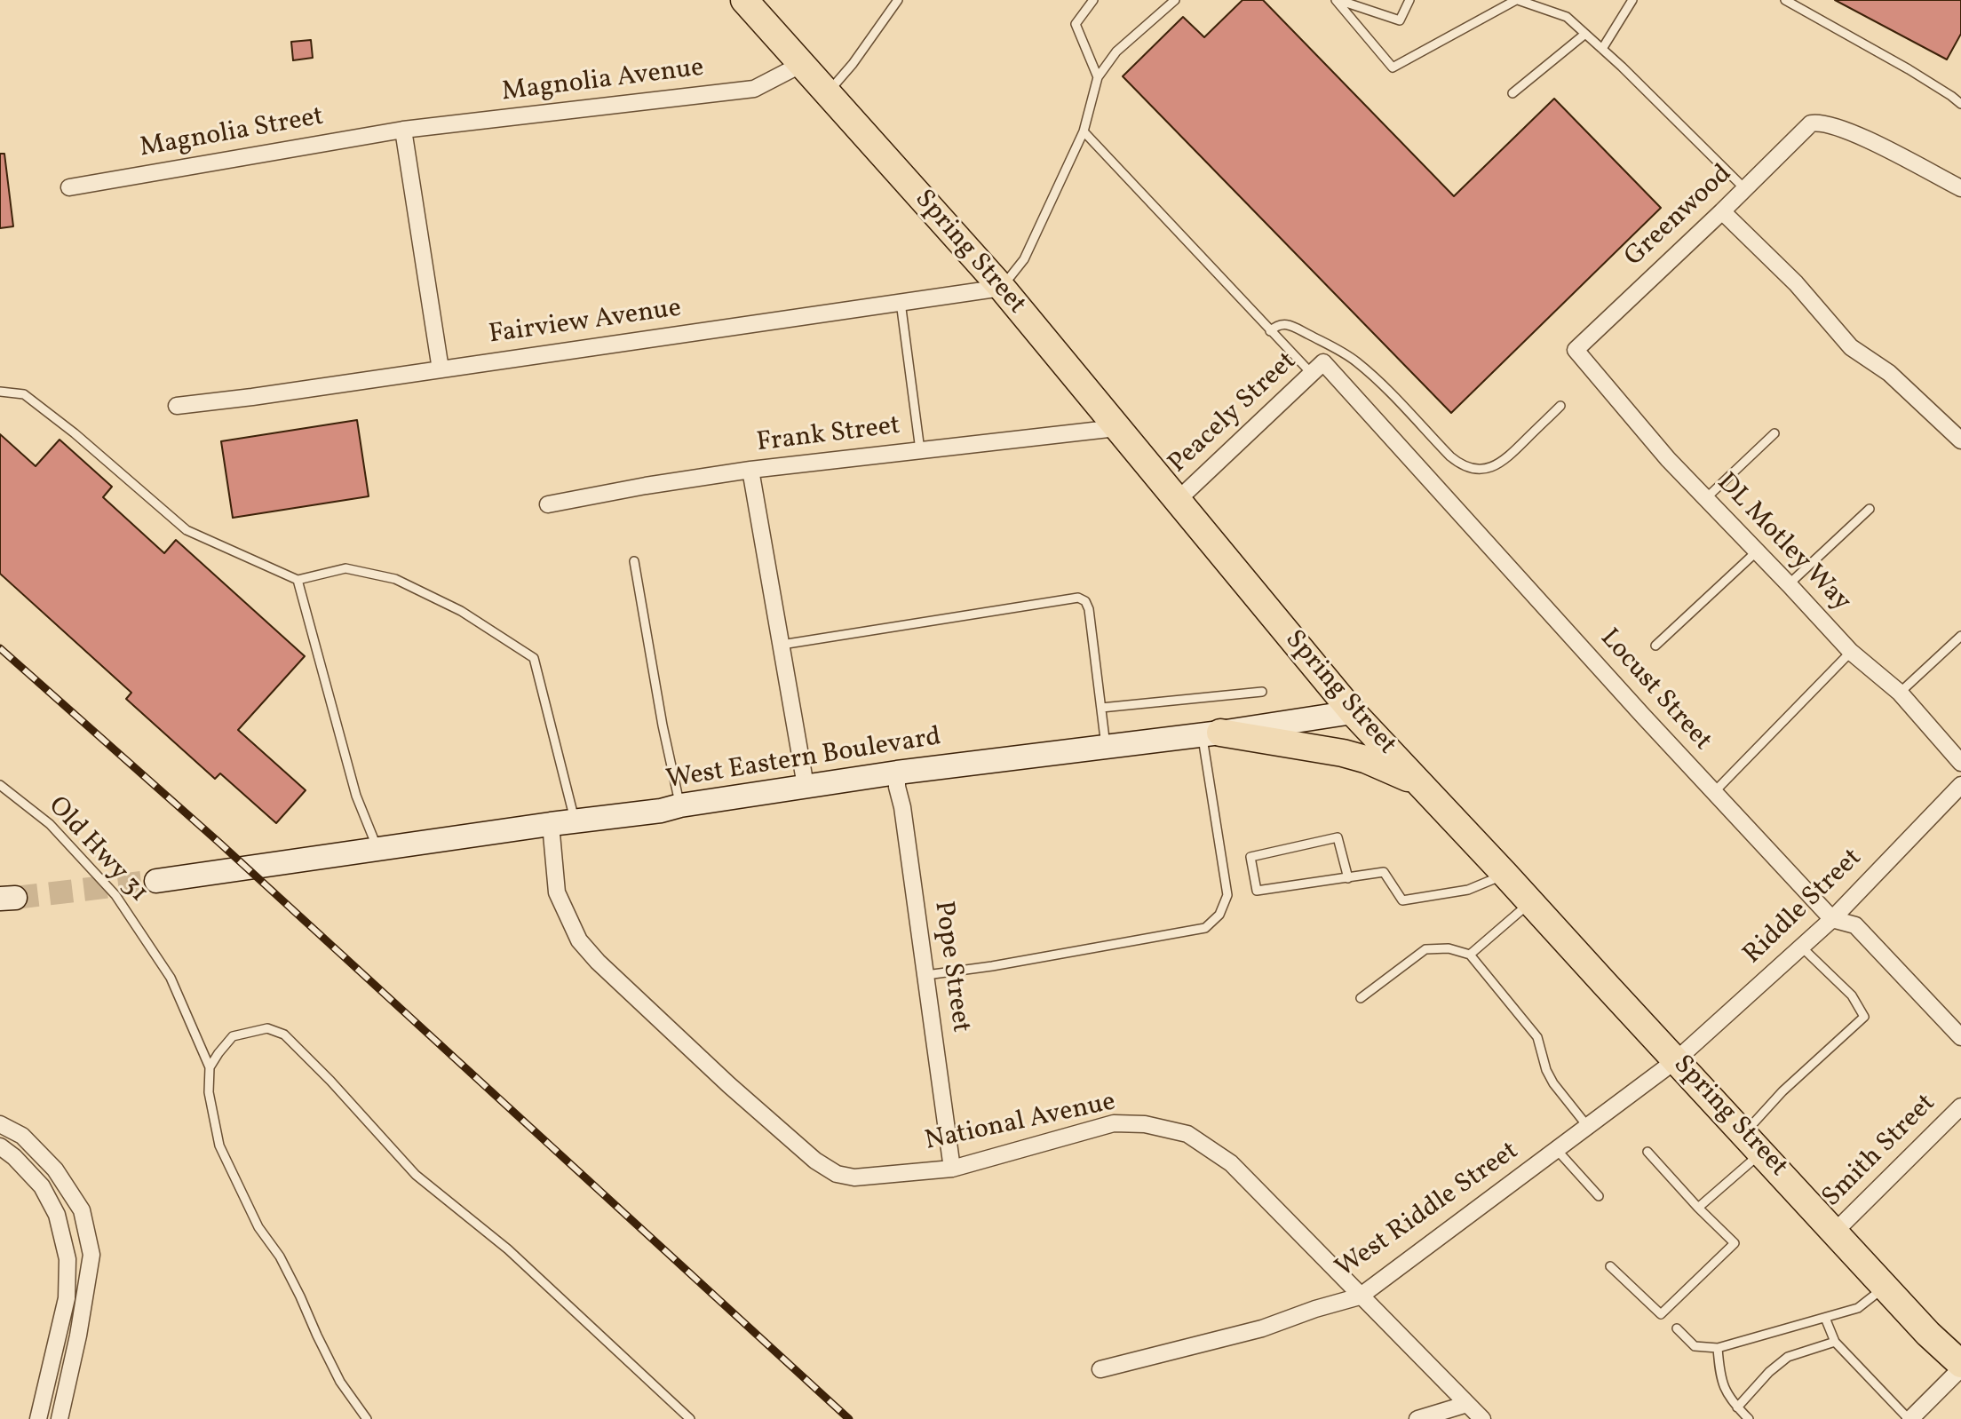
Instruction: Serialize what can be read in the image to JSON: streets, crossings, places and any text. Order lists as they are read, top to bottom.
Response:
{
  "streets": {
    "main road": ["Spring Street", "West Eastern Boulevard"],
    "street": [
      "Magnolia Avenue",
      "Magnolia Street",
      "Greenwood",
      "Fairview Avenue",
      "Peacely Street",
      "Frank Street",
      "DL Motley Way",
      "Locust Street",
      "Riddle Street",
      "Pope Street",
      "National Avenue",
      "Smith Street",
      "West Riddle Street"
    ],
    "lane": ["Old Hwy 31"]
  },
  "crossings": [
    ["Magnolia Avenue", "Magnolia Street"],
    ["Magnolia Avenue", "Spring Street"],
    ["Greenwood", "DL Motley Way"],
    ["Spring Street", "Fairview Avenue"],
    ["Spring Street", "Peacely Street"],
    ["Spring Street", "Frank Street"],
    ["Spring Street", "West Eastern Boulevard"],
    ["Spring Street", "Riddle Street"],
    ["Spring Street", "Smith Street"],
    ["Spring Street", "West Riddle Street"],
    ["Peacely Street", "Locust Street"],
    ["Locust Street", "Riddle Street"],
    ["West Eastern Boulevard", "Pope Street"],
    ["West Eastern Boulevard", "National Avenue"],
    ["Riddle Street", "West Riddle Street"],
    ["Pope Street", "National Avenue"],
    ["National Avenue", "West Riddle Street"]
  ]
}
